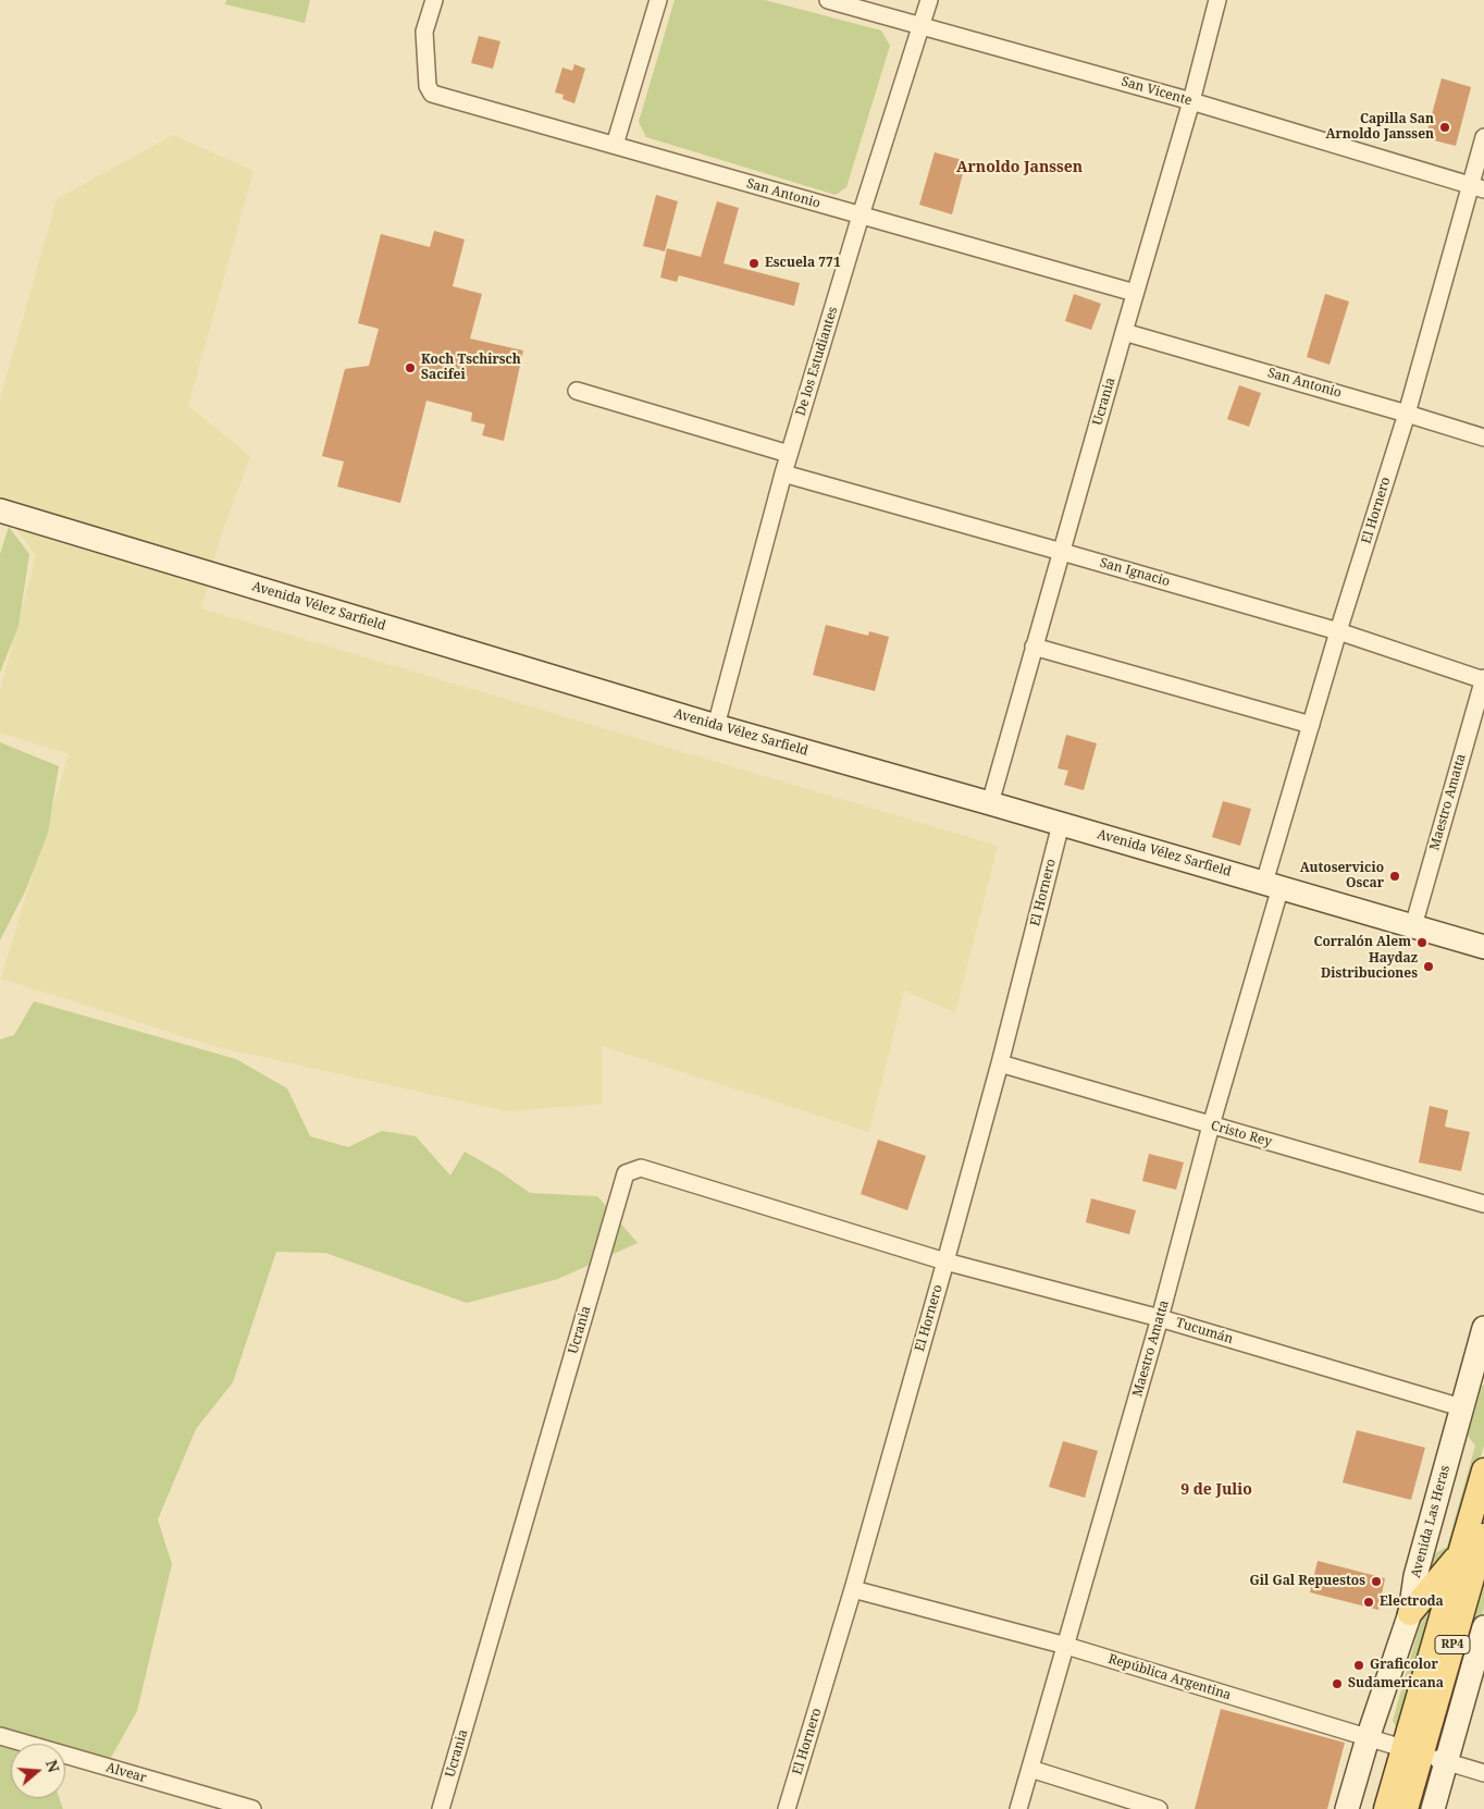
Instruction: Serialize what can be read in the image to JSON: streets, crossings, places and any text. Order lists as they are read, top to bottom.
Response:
{
  "streets": {
    "main road": ["Avenida Vélez Sarfield", "Avenida Las Heras", "RP4"],
    "street": [
      "San Vicente",
      "San Antonio",
      "De los Estudiantes",
      "Ucrania",
      "El Hornero",
      "San Ignacio",
      "Maestro Amatta",
      "Cristo Rey",
      "Tucumán",
      "República Argentina",
      "Alvear"
    ]
  },
  "crossings": [
    ["San Vicente", "De los Estudiantes"],
    ["San Vicente", "Ucrania"],
    ["San Vicente", "El Hornero"],
    ["San Antonio", "De los Estudiantes"],
    ["San Antonio", "Ucrania"],
    ["San Antonio", "El Hornero"],
    ["De los Estudiantes", "San Ignacio"],
    ["De los Estudiantes", "Avenida Vélez Sarfield"],
    ["Ucrania", "El Hornero"],
    ["Ucrania", "San Ignacio"],
    ["Ucrania", "Avenida Vélez Sarfield"],
    ["Ucrania", "Tucumán"],
    ["El Hornero", "San Ignacio"],
    ["El Hornero", "Avenida Vélez Sarfield"],
    ["El Hornero", "Maestro Amatta"],
    ["El Hornero", "Cristo Rey"],
    ["El Hornero", "Tucumán"],
    ["El Hornero", "República Argentina"],
    ["San Ignacio", "Maestro Amatta"],
    ["Avenida Vélez Sarfield", "Maestro Amatta"],
    ["Maestro Amatta", "Cristo Rey"],
    ["Maestro Amatta", "Tucumán"],
    ["Maestro Amatta", "República Argentina"],
    ["Tucumán", "Avenida Las Heras"],
    ["Avenida Las Heras", "República Argentina"],
    ["RP4", "República Argentina"]
  ],
  "districts": ["Arnoldo Janssen", "9 de Julio"],
  "places": [
    "Capilla San Arnoldo Janssen",
    "Escuela 771",
    "Koch Tschirsch Sacifei",
    "Autoservicio Oscar",
    "Corralón Alem",
    "Haydaz Distribuciones",
    "Gil Gal Repuestos",
    "Electroda",
    "Graficolor",
    "Sudamericana"
  ],
  "north": "right"
}
